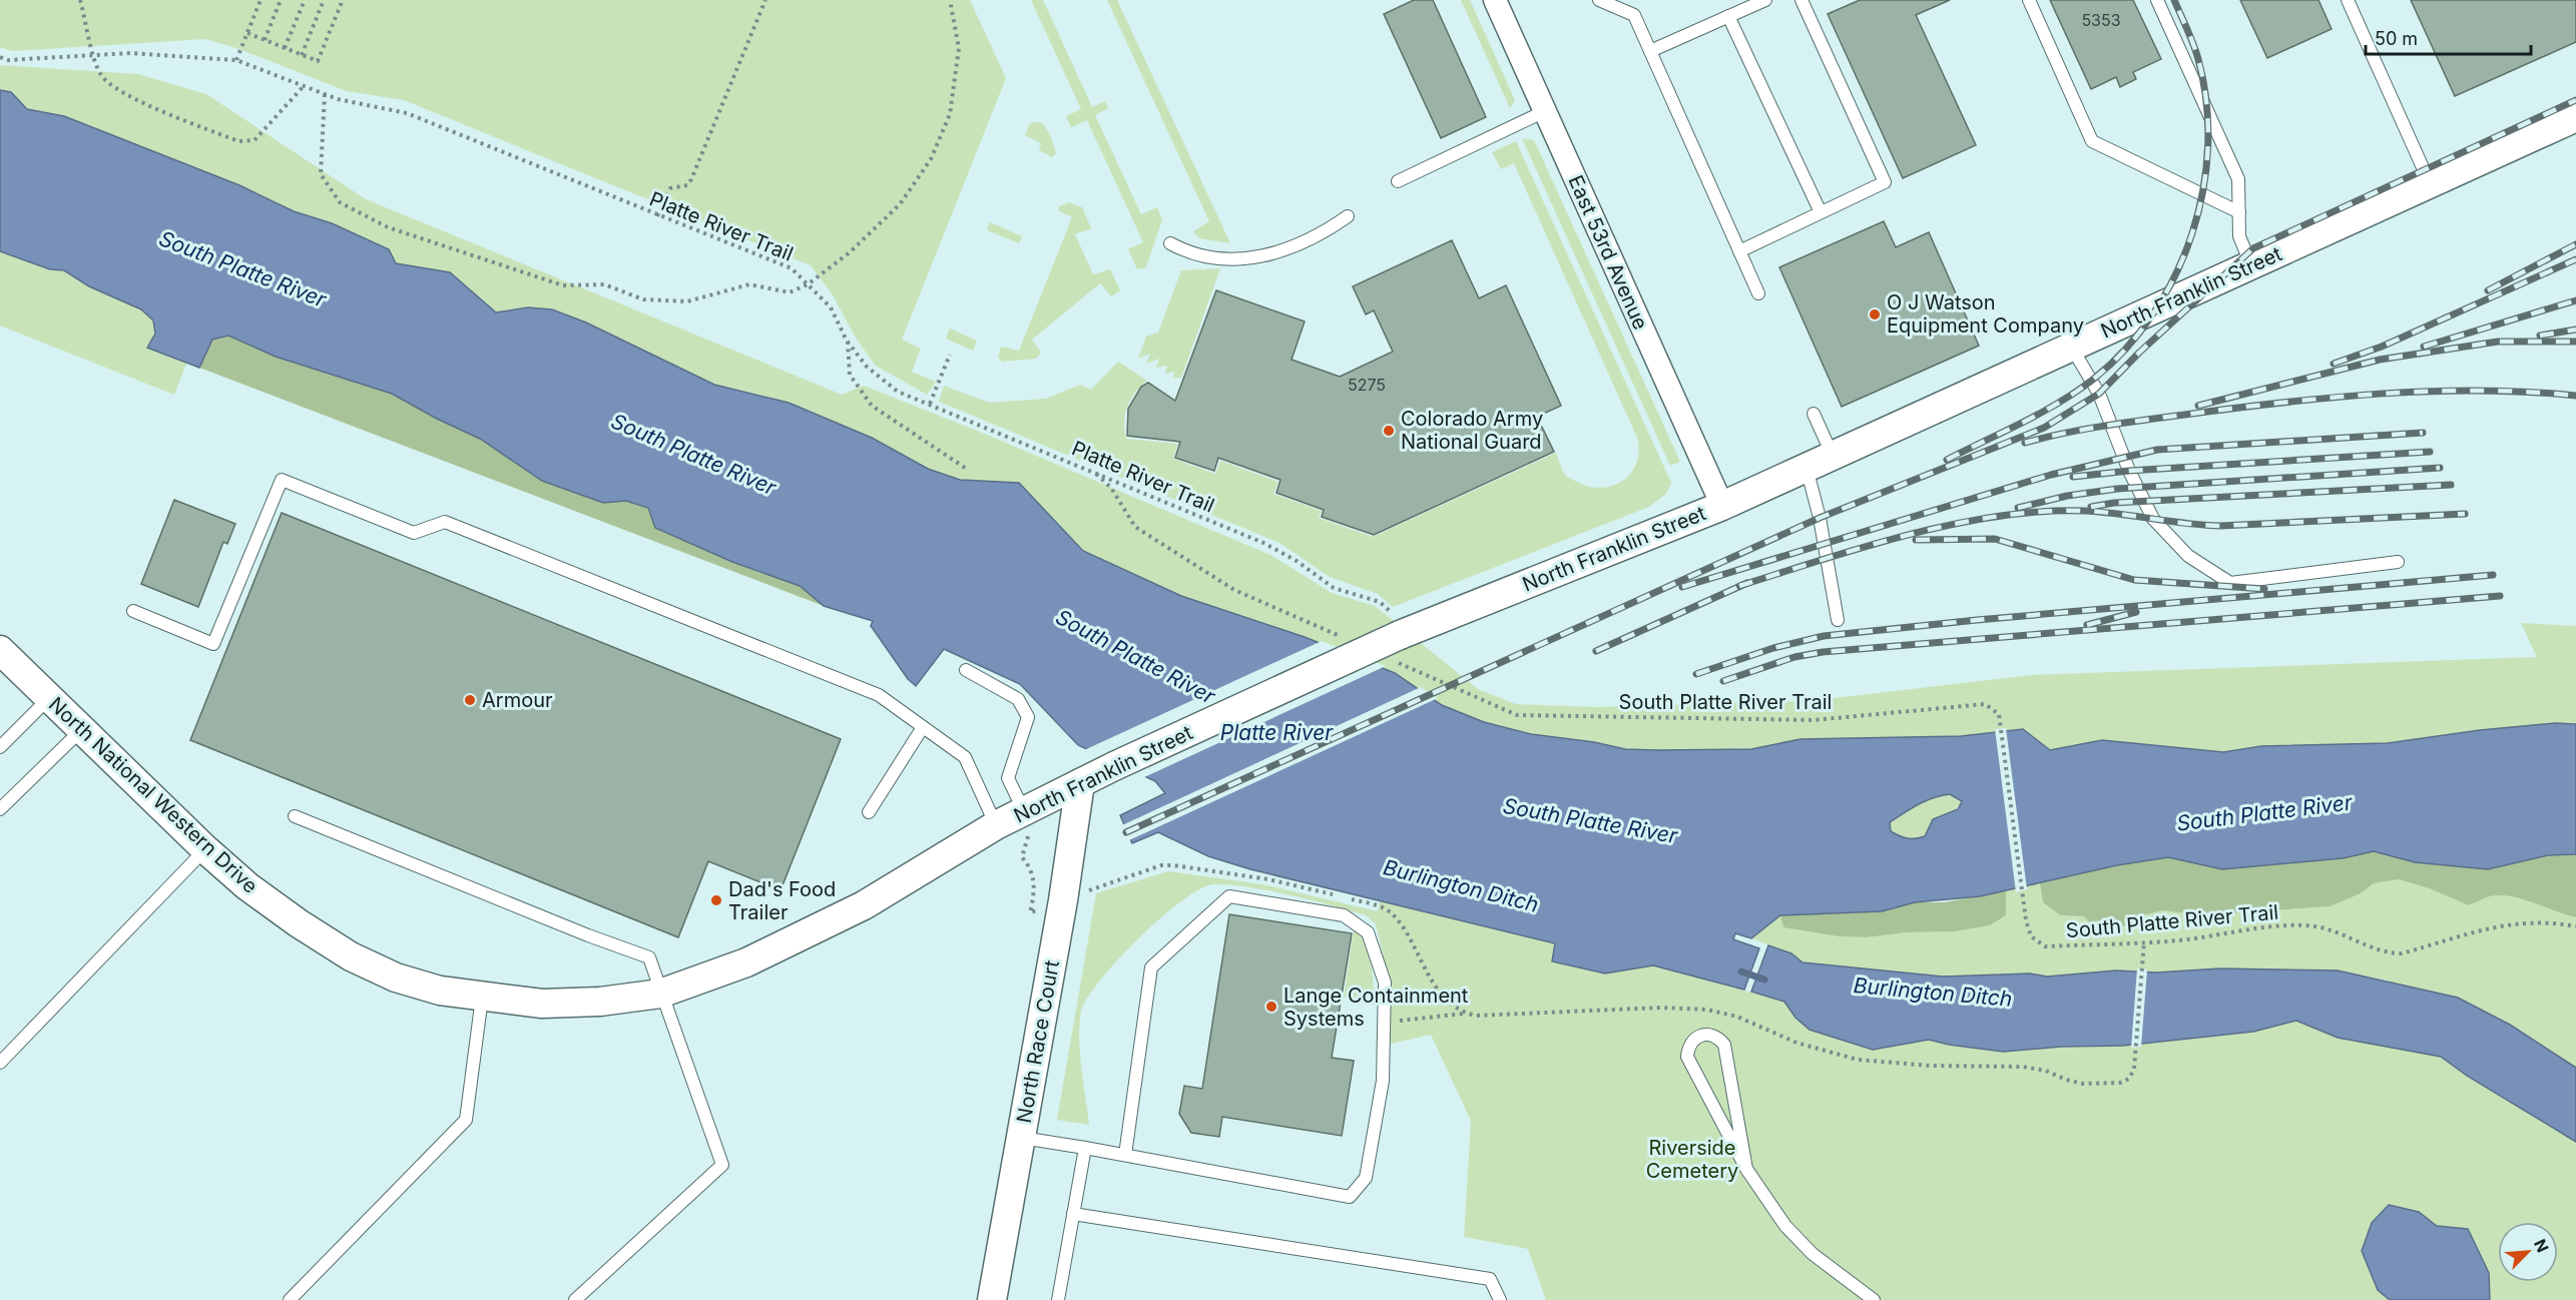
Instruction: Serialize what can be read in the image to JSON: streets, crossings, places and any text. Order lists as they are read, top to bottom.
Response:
{
  "streets": {
    "street": [
      "East 53rd Avenue",
      "North Franklin Street",
      "North National Western Drive",
      "North Race Court"
    ],
    "path": ["Platte River Trail", "South Platte River Trail"]
  },
  "crossings": [
    ["Platte River Trail", "North Franklin Street"],
    ["Platte River Trail", "South Platte River Trail"],
    ["East 53rd Avenue", "North Franklin Street"],
    ["North Franklin Street", "South Platte River Trail"],
    ["North Franklin Street", "North National Western Drive"],
    ["North Franklin Street", "North Race Court"]
  ],
  "water": ["South Platte River", "Platte River", "Burlington Ditch"],
  "parks": ["Riverside Cemetery"],
  "places": [
    "O J Watson Equipment Company",
    "Colorado Army National Guard",
    "Armour",
    "Dad's Food Trailer",
    "Lange Containment Systems"
  ],
  "house_numbers": ["5353", "5275"],
  "scale_bar": "50 m",
  "north": "top right"
}
